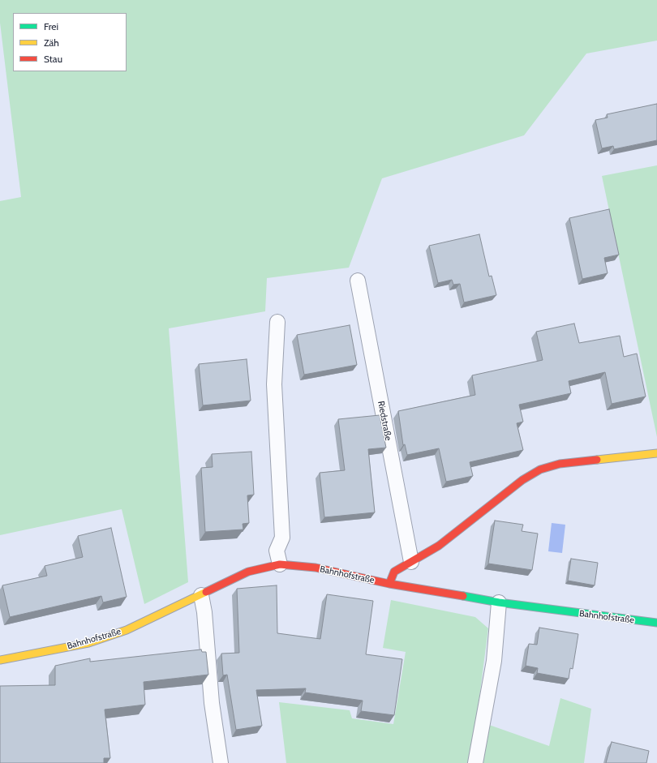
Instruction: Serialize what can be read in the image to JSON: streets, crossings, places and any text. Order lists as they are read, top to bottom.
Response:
{
  "streets": {
    "street": ["Bahnhofstraße"],
    "lane": ["Riedstraße"]
  },
  "legend": ["Frei", "Zäh", "Stau"]
}
